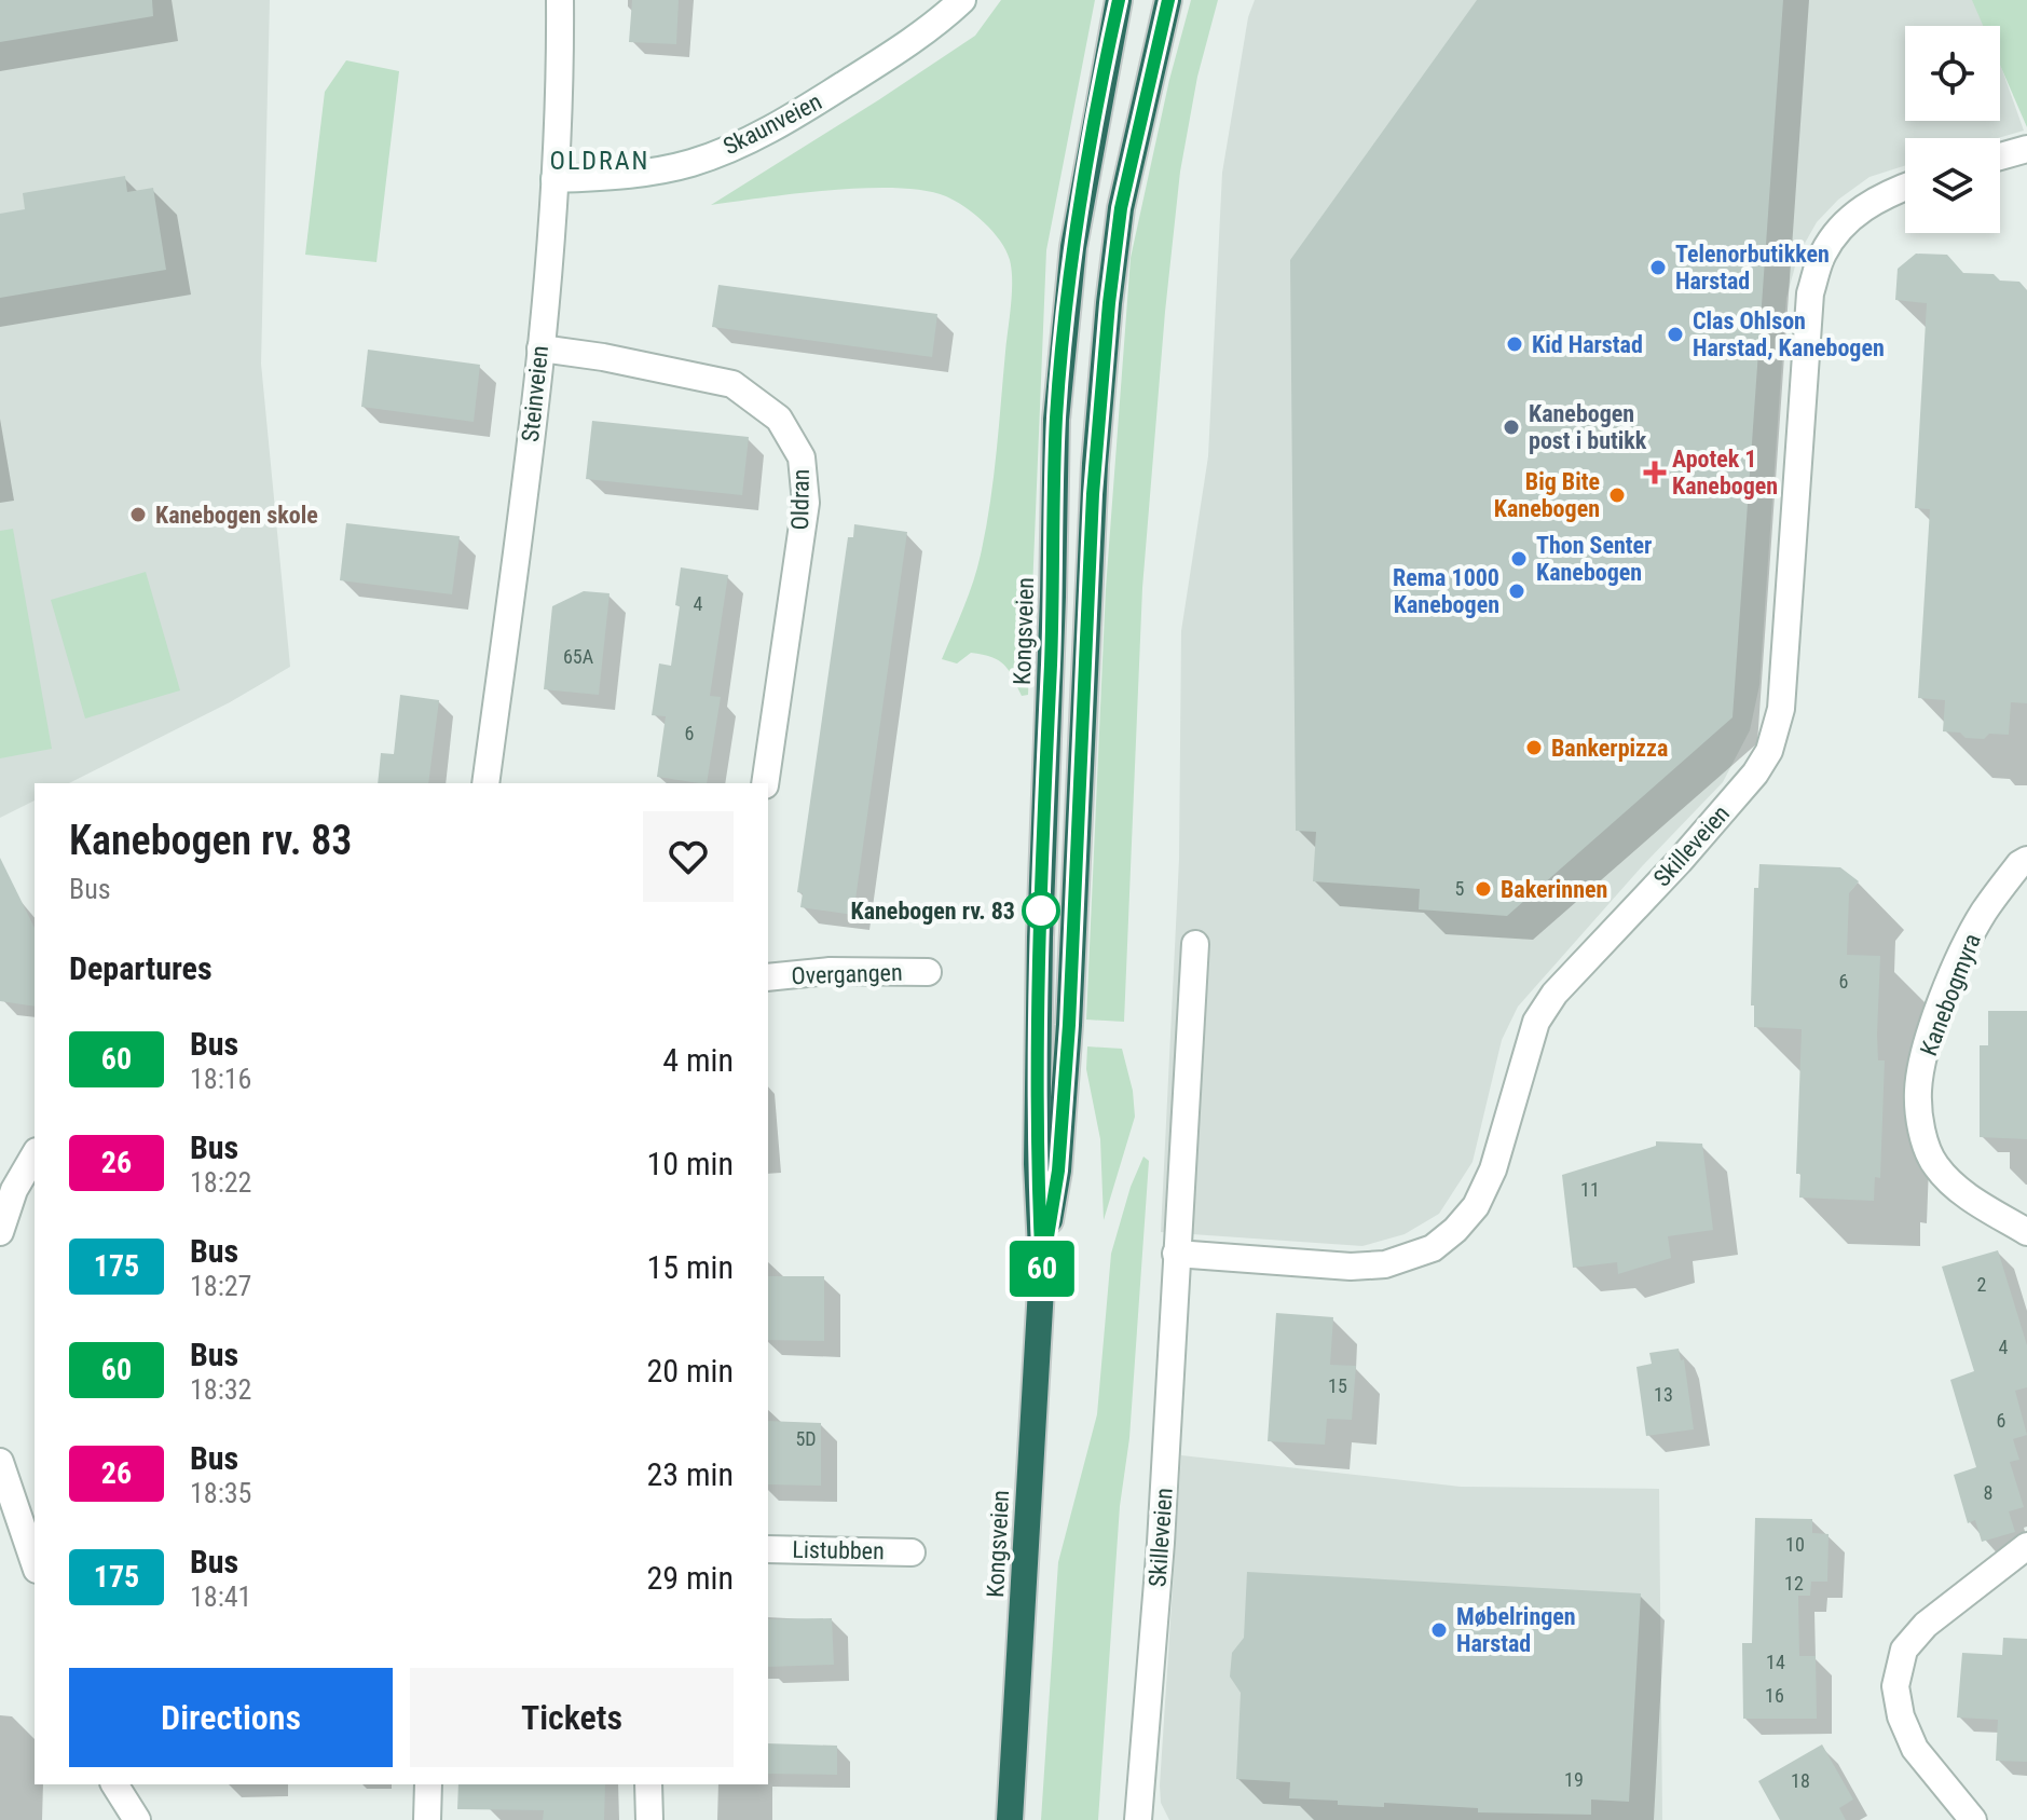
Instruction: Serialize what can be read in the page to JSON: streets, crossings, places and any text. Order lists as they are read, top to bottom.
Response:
{
  "streets": {
    "highway": ["Kongsveien"],
    "street": [
      "Skaunveien",
      "Steinveien",
      "Oldran",
      "Skilleveien",
      "Overgangen",
      "Kanebogmyra",
      "Listubben"
    ]
  },
  "crossings": [
    ["Skaunveien", "Steinveien"],
    ["Steinveien", "Oldran"]
  ],
  "districts": ["OLDRAN"],
  "places": {
    "other": [
      "Telenorbutikken Harstad",
      "Clas Ohlson Harstad, Kanebogen",
      "Kid Harstad",
      "Kanebogen post i butikk",
      "Big Bite Kanebogen",
      "Kanebogen skole",
      "Thon Senter Kanebogen",
      "Rema 1000 Kanebogen",
      "Bankerpizza",
      "Bakerinnen",
      "Kanebogen rv. 83",
      "Møbelringen Harstad"
    ],
    "health": ["Apotek 1 Kanebogen"]
  },
  "lines": ["bus line 60"],
  "house_numbers": [
    "4",
    "65A",
    "6",
    "5",
    "6",
    "11",
    "2",
    "4",
    "15",
    "13",
    "6",
    "5D",
    "8",
    "10",
    "12",
    "14",
    "16",
    "19",
    "18"
  ],
  "page": {
    "on_map": "60",
    "heading": [
      ["Kanebogen rv. 83", "Bus"],
      "Departures"
    ],
    "list": [
      {
        "mark": "60",
        "name": "Bus",
        "note": "18:16",
        "value": "4 min"
      },
      {
        "mark": "26",
        "name": "Bus",
        "note": "18:22",
        "value": "10 min"
      },
      {
        "mark": "175",
        "name": "Bus",
        "note": "18:27",
        "value": "15 min"
      },
      {
        "mark": "60",
        "name": "Bus",
        "note": "18:32",
        "value": "20 min"
      },
      {
        "mark": "26",
        "name": "Bus",
        "note": "18:35",
        "value": "23 min"
      },
      {
        "mark": "175",
        "name": "Bus",
        "note": "18:41",
        "value": "29 min"
      }
    ],
    "buttons": ["Directions", "Tickets"]
  }
}
